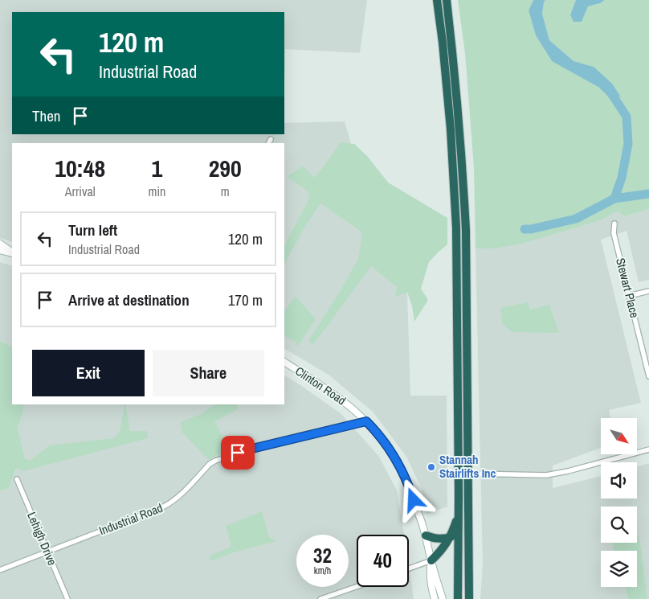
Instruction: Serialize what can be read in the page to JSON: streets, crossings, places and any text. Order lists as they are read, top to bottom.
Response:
{
  "streets": {
    "street": [
      "Stewart Place",
      "Clinton Road",
      "Industrial Road",
      "Lehigh Drive"
    ]
  },
  "crossings": [
    ["Clinton Road", "Industrial Road"],
    ["Industrial Road", "Lehigh Drive"]
  ],
  "places": ["Stannah Stairlifts Inc"],
  "north": "bottom right",
  "page": {
    "turn": ["120 m", "Industrial Road"],
    "then": "Then",
    "eta": [
      "10:48",
      "Arrival",
      "1",
      "min",
      "290",
      "m"
    ],
    "list": [
      {
        "name": "Turn left",
        "note": "Industrial Road",
        "value": "120 m"
      },
      {
        "name": "Arrive at destination",
        "value": "170 m"
      }
    ],
    "buttons": ["Exit", "Share"],
    "speed": "32 km/h",
    "limit": "40"
  }
}
